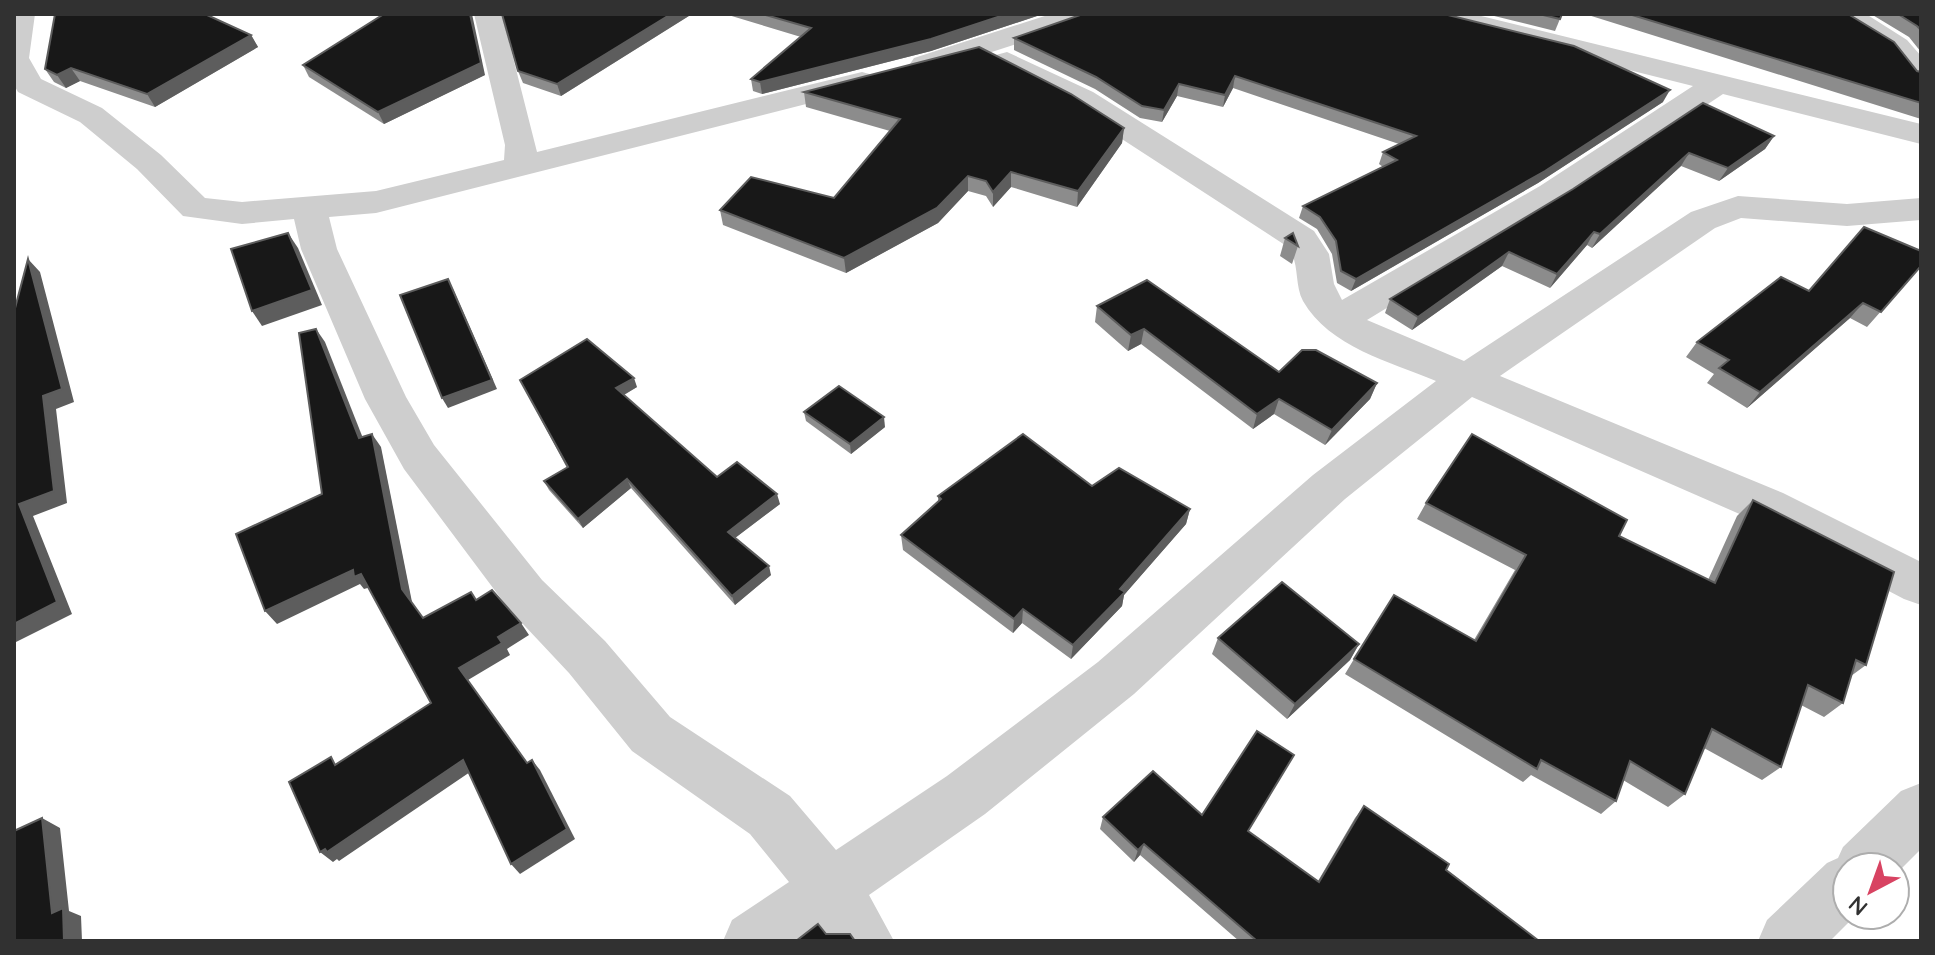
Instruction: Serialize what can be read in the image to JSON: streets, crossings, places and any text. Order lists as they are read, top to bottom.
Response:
{
  "north": "bottom left"
}
